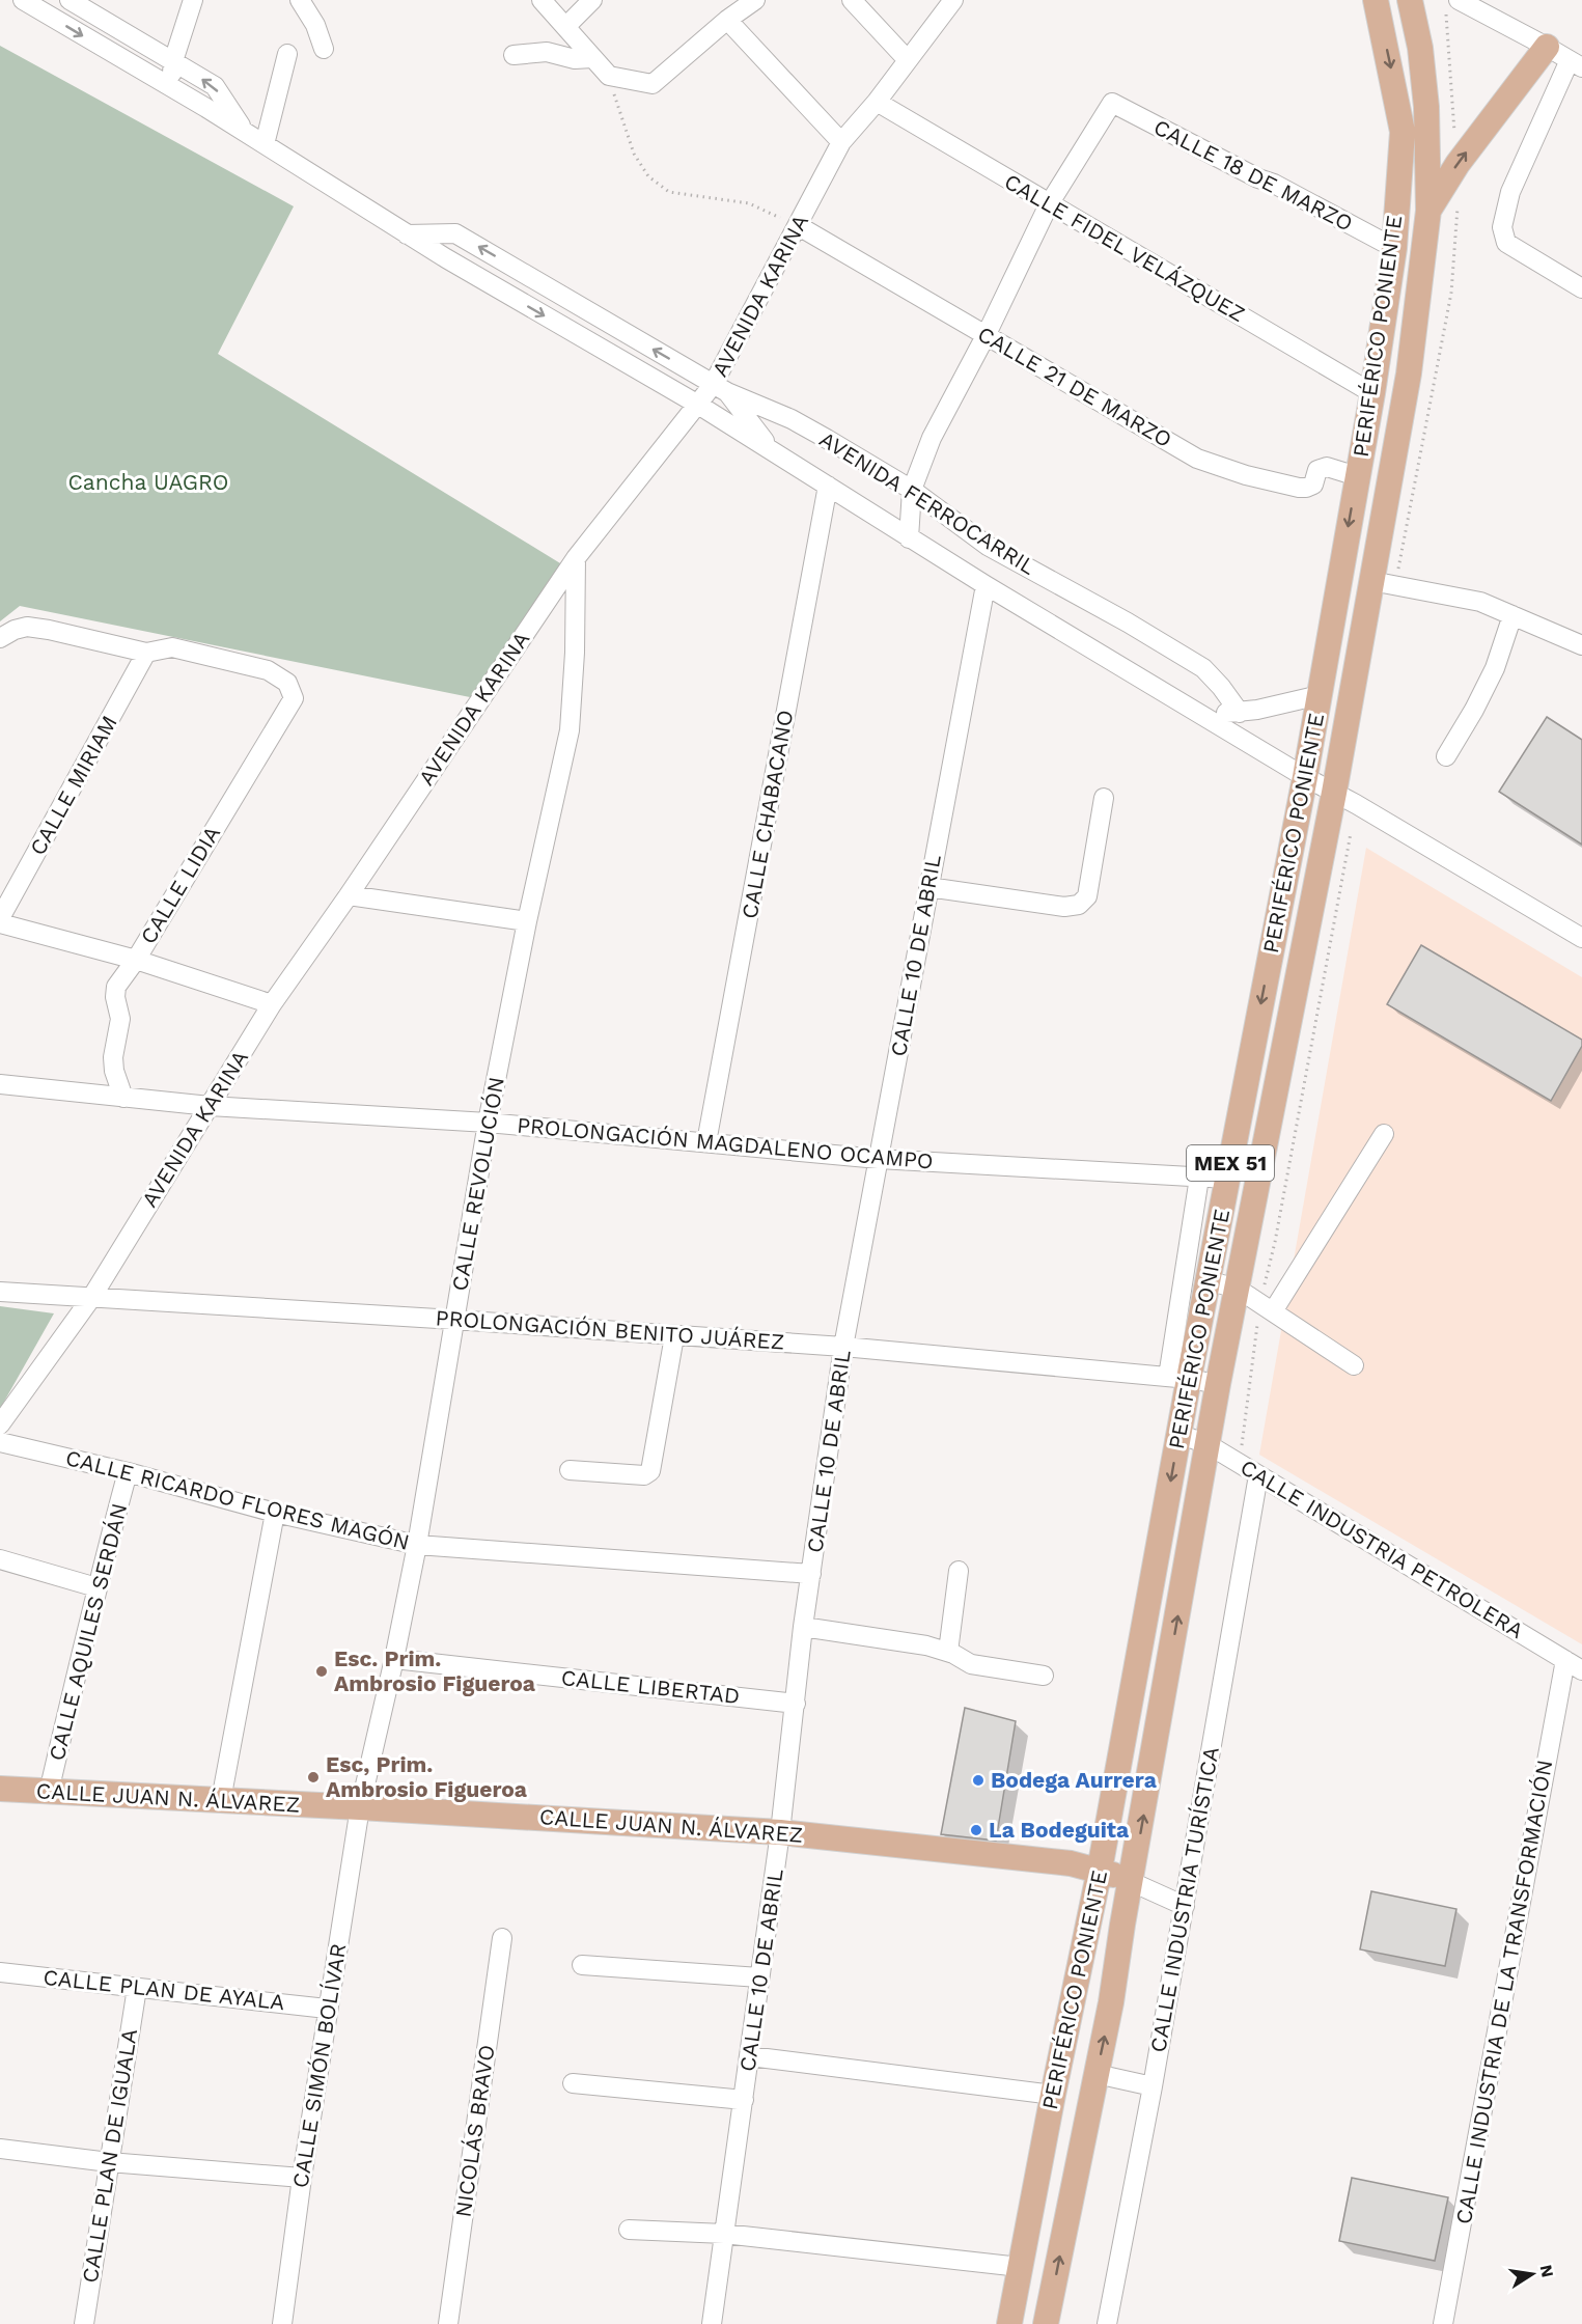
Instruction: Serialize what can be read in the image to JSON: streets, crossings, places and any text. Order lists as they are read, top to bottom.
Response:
{
  "streets": {
    "main road": ["PERIFÉRICO PONIENTE", "MEX 51", "CALLE JUAN N. ÁLVAREZ"],
    "street": [
      "CALLE 18 DE MARZO",
      "CALLE FIDEL VELÁZQUEZ",
      "AVENIDA KARINA",
      "CALLE 21 DE MARZO",
      "AVENIDA FERROCARRIL",
      "CALLE MIRIAM",
      "CALLE CHABACANO",
      "CALLE LIDIA",
      "CALLE 10 DE ABRIL",
      "PROLONGACIÓN MAGDALENO OCAMPO",
      "CALLE REVOLUCIÓN",
      "PROLONGACIÓN BENITO JUÁREZ",
      "CALLE RICARDO FLORES MAGÓN",
      "CALLE INDUSTRIA PETROLERA",
      "CALLE AQUILES SERDÁN",
      "CALLE LIBERTAD",
      "CALLE INDUSTRIA TURÍSTICA",
      "CALLE PLAN DE AYALA",
      "CALLE INDUSTRIA DE LA TRANSFORMACIÓN",
      "CALLE SIMÓN BOLÍVAR",
      "NICOLÁS BRAVO",
      "CALLE PLAN DE IGUALA"
    ]
  },
  "crossings": [
    ["CALLE 18 DE MARZO", "CALLE FIDEL VELÁZQUEZ"],
    ["CALLE 18 DE MARZO", "PERIFÉRICO PONIENTE"],
    ["CALLE FIDEL VELÁZQUEZ", "AVENIDA KARINA"],
    ["CALLE FIDEL VELÁZQUEZ", "PERIFÉRICO PONIENTE"],
    ["AVENIDA KARINA", "CALLE 21 DE MARZO"],
    ["AVENIDA KARINA", "AVENIDA FERROCARRIL"],
    ["AVENIDA KARINA", "PROLONGACIÓN MAGDALENO OCAMPO"],
    ["AVENIDA KARINA", "CALLE REVOLUCIÓN"],
    ["AVENIDA KARINA", "PROLONGACIÓN BENITO JUÁREZ"],
    ["PERIFÉRICO PONIENTE", "CALLE 21 DE MARZO"],
    ["PERIFÉRICO PONIENTE", "PROLONGACIÓN MAGDALENO OCAMPO"],
    ["PERIFÉRICO PONIENTE", "PROLONGACIÓN BENITO JUÁREZ"],
    ["PERIFÉRICO PONIENTE", "CALLE INDUSTRIA PETROLERA"],
    ["PERIFÉRICO PONIENTE", "CALLE JUAN N. ÁLVAREZ"],
    ["CALLE MIRIAM", "CALLE LIDIA"],
    ["CALLE CHABACANO", "PROLONGACIÓN MAGDALENO OCAMPO"],
    ["CALLE LIDIA", "PROLONGACIÓN MAGDALENO OCAMPO"],
    ["CALLE 10 DE ABRIL", "PROLONGACIÓN MAGDALENO OCAMPO"],
    ["CALLE 10 DE ABRIL", "PROLONGACIÓN BENITO JUÁREZ"],
    ["CALLE 10 DE ABRIL", "CALLE RICARDO FLORES MAGÓN"],
    ["CALLE 10 DE ABRIL", "CALLE LIBERTAD"],
    ["CALLE 10 DE ABRIL", "CALLE JUAN N. ÁLVAREZ"],
    ["PROLONGACIÓN MAGDALENO OCAMPO", "CALLE REVOLUCIÓN"],
    ["CALLE REVOLUCIÓN", "PROLONGACIÓN BENITO JUÁREZ"],
    ["CALLE REVOLUCIÓN", "CALLE RICARDO FLORES MAGÓN"],
    ["CALLE REVOLUCIÓN", "CALLE LIBERTAD"],
    ["CALLE REVOLUCIÓN", "CALLE JUAN N. ÁLVAREZ"],
    ["CALLE REVOLUCIÓN", "CALLE SIMÓN BOLÍVAR"],
    ["CALLE RICARDO FLORES MAGÓN", "CALLE AQUILES SERDÁN"],
    ["CALLE INDUSTRIA PETROLERA", "CALLE INDUSTRIA TURÍSTICA"],
    ["CALLE INDUSTRIA PETROLERA", "CALLE INDUSTRIA DE LA TRANSFORMACIÓN"],
    ["CALLE AQUILES SERDÁN", "CALLE JUAN N. ÁLVAREZ"],
    ["CALLE JUAN N. ÁLVAREZ", "CALLE INDUSTRIA TURÍSTICA"],
    ["CALLE JUAN N. ÁLVAREZ", "CALLE SIMÓN BOLÍVAR"],
    ["CALLE PLAN DE AYALA", "CALLE SIMÓN BOLÍVAR"],
    ["CALLE PLAN DE AYALA", "CALLE PLAN DE IGUALA"]
  ],
  "parks": ["Cancha UAGRO"],
  "places": [
    "Esc. Prim. Ambrosio Figueroa",
    "Esc, Prim. Ambrosio Figueroa",
    "Bodega Aurrera",
    "La Bodeguita"
  ],
  "north": "right"
}
